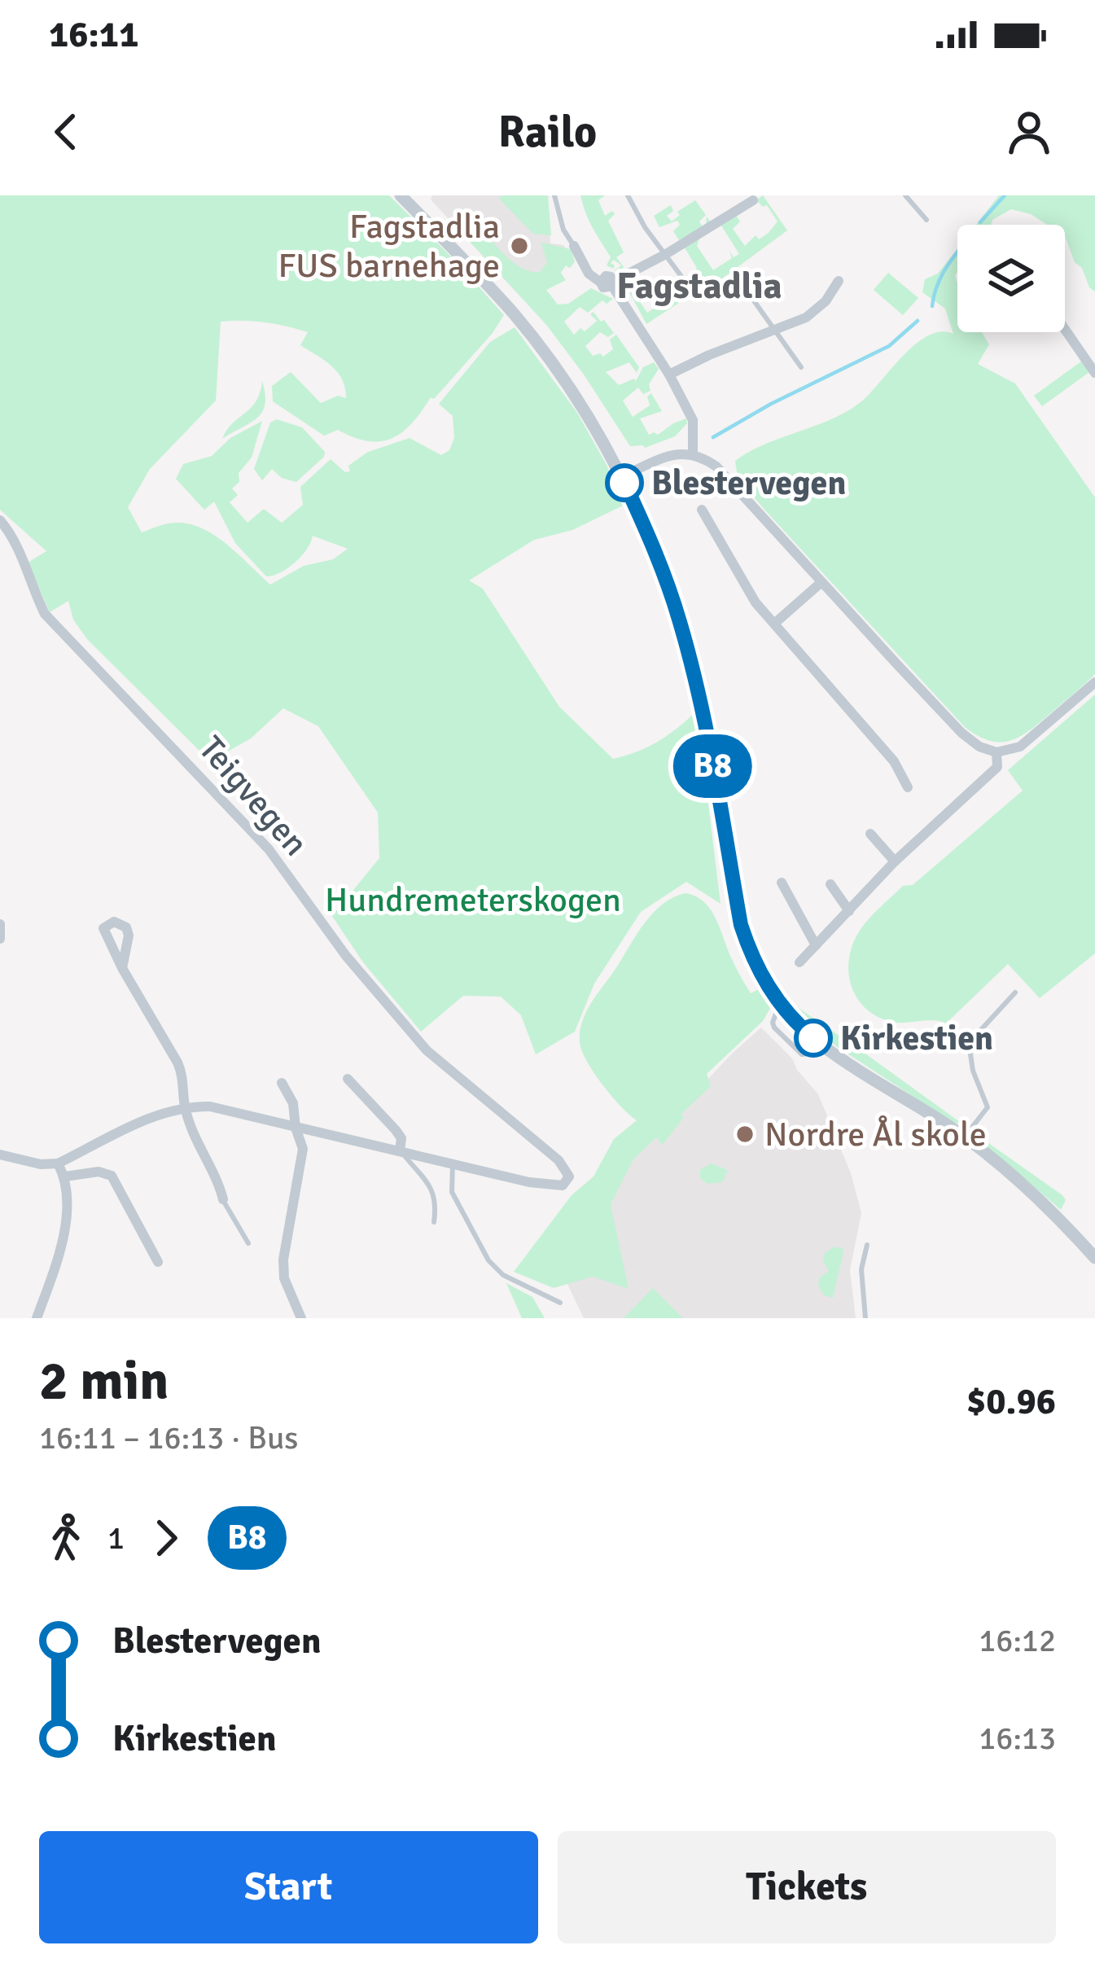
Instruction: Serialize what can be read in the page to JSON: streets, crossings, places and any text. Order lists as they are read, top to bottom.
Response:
{
  "streets": {
    "street": ["Teigvegen"]
  },
  "districts": ["Fagstadlia"],
  "parks": ["Hundremeterskogen"],
  "places": [
    "Fagstadlia FUS barnehage",
    "Blestervegen",
    "Kirkestien",
    "Nordre Ål skole"
  ],
  "lines": ["bus line B8"],
  "page": {
    "status": "16:11",
    "header": "Railo",
    "on_map": "B8",
    "heading": ["2 min", "16:11 – 16:13 · Bus", "$0.96"],
    "legs": ["1", "B8"],
    "list": [
      {
        "name": "Blestervegen",
        "value": "16:12"
      },
      {
        "name": "Kirkestien",
        "value": "16:13"
      }
    ],
    "buttons": ["Start", "Tickets"]
  }
}
